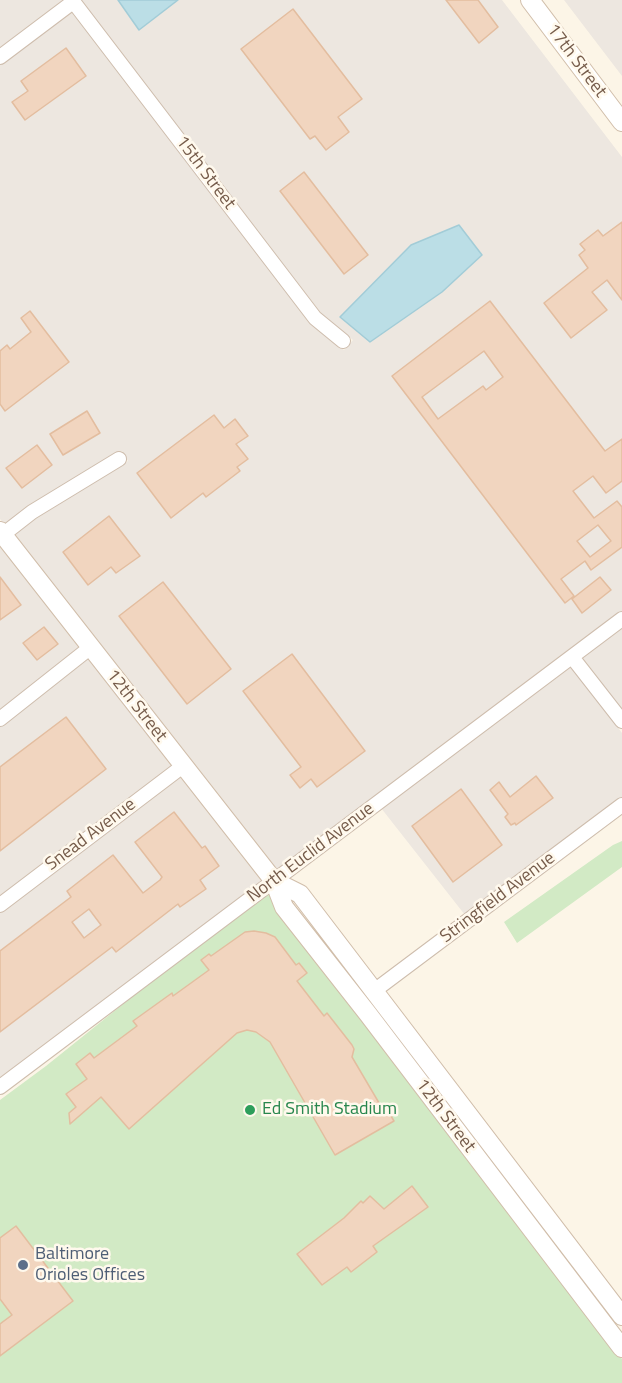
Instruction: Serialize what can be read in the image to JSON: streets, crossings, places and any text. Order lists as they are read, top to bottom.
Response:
{
  "streets": {
    "street": [
      "17th Street",
      "15th Street",
      "12th Street",
      "Snead Avenue",
      "North Euclid Avenue",
      "Stringfield Avenue"
    ]
  },
  "crossings": [
    ["12th Street", "Snead Avenue"],
    ["12th Street", "North Euclid Avenue"],
    ["12th Street", "Stringfield Avenue"]
  ],
  "places": ["Ed Smith Stadium", "Baltimore Orioles Offices"]
}
